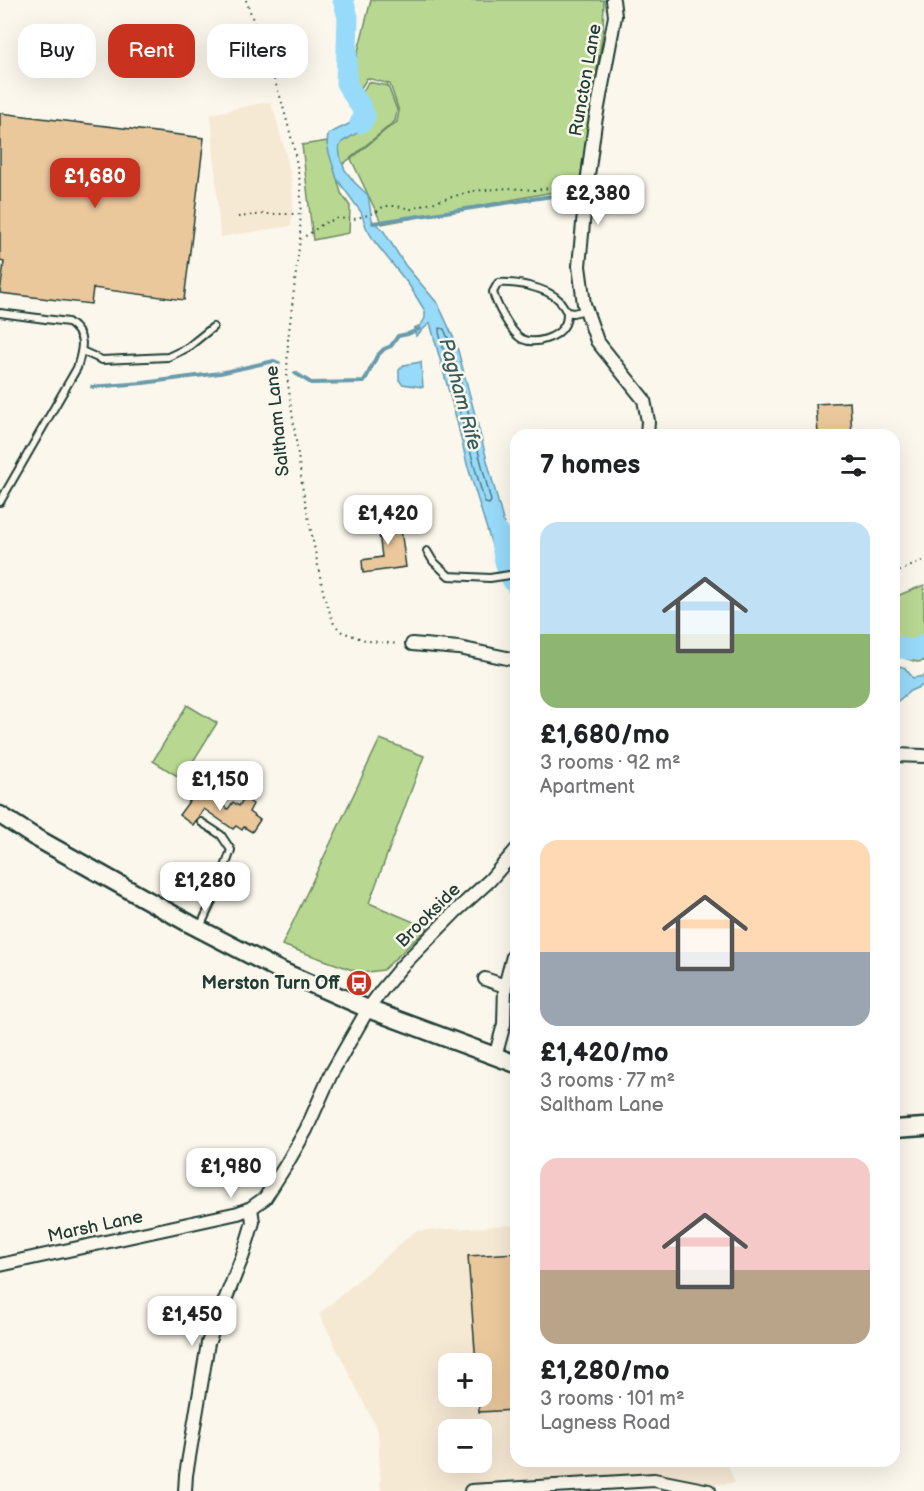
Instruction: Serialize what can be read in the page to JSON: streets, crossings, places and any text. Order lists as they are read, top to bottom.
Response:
{
  "streets": {
    "street": ["Runcton Lane", "Brookside", "Marsh Lane"],
    "path": ["Saltham Lane"]
  },
  "crossings": [
    ["Brookside", "Marsh Lane"]
  ],
  "water": ["Pagham Rife"],
  "places": {
    "bus stop": ["Merston Turn Off"]
  },
  "page": {
    "chip": ["Buy", "Rent", "Filters"],
    "price": [
      "£1,680",
      "£2,380",
      "£1,420",
      "£1,150",
      "£1,280",
      "£1,980",
      "£1,450"
    ],
    "heading": "7 homes",
    "list": [
      {
        "name": "£1,680/mo",
        "note": "3 rooms · 92 m² · Apartment"
      },
      {
        "name": "£1,420/mo",
        "note": "3 rooms · 77 m² · Saltham Lane"
      },
      {
        "name": "£1,280/mo",
        "note": "3 rooms · 101 m² · Lagness Road"
      }
    ],
    "map_buttons": ["+", "−"]
  }
}
